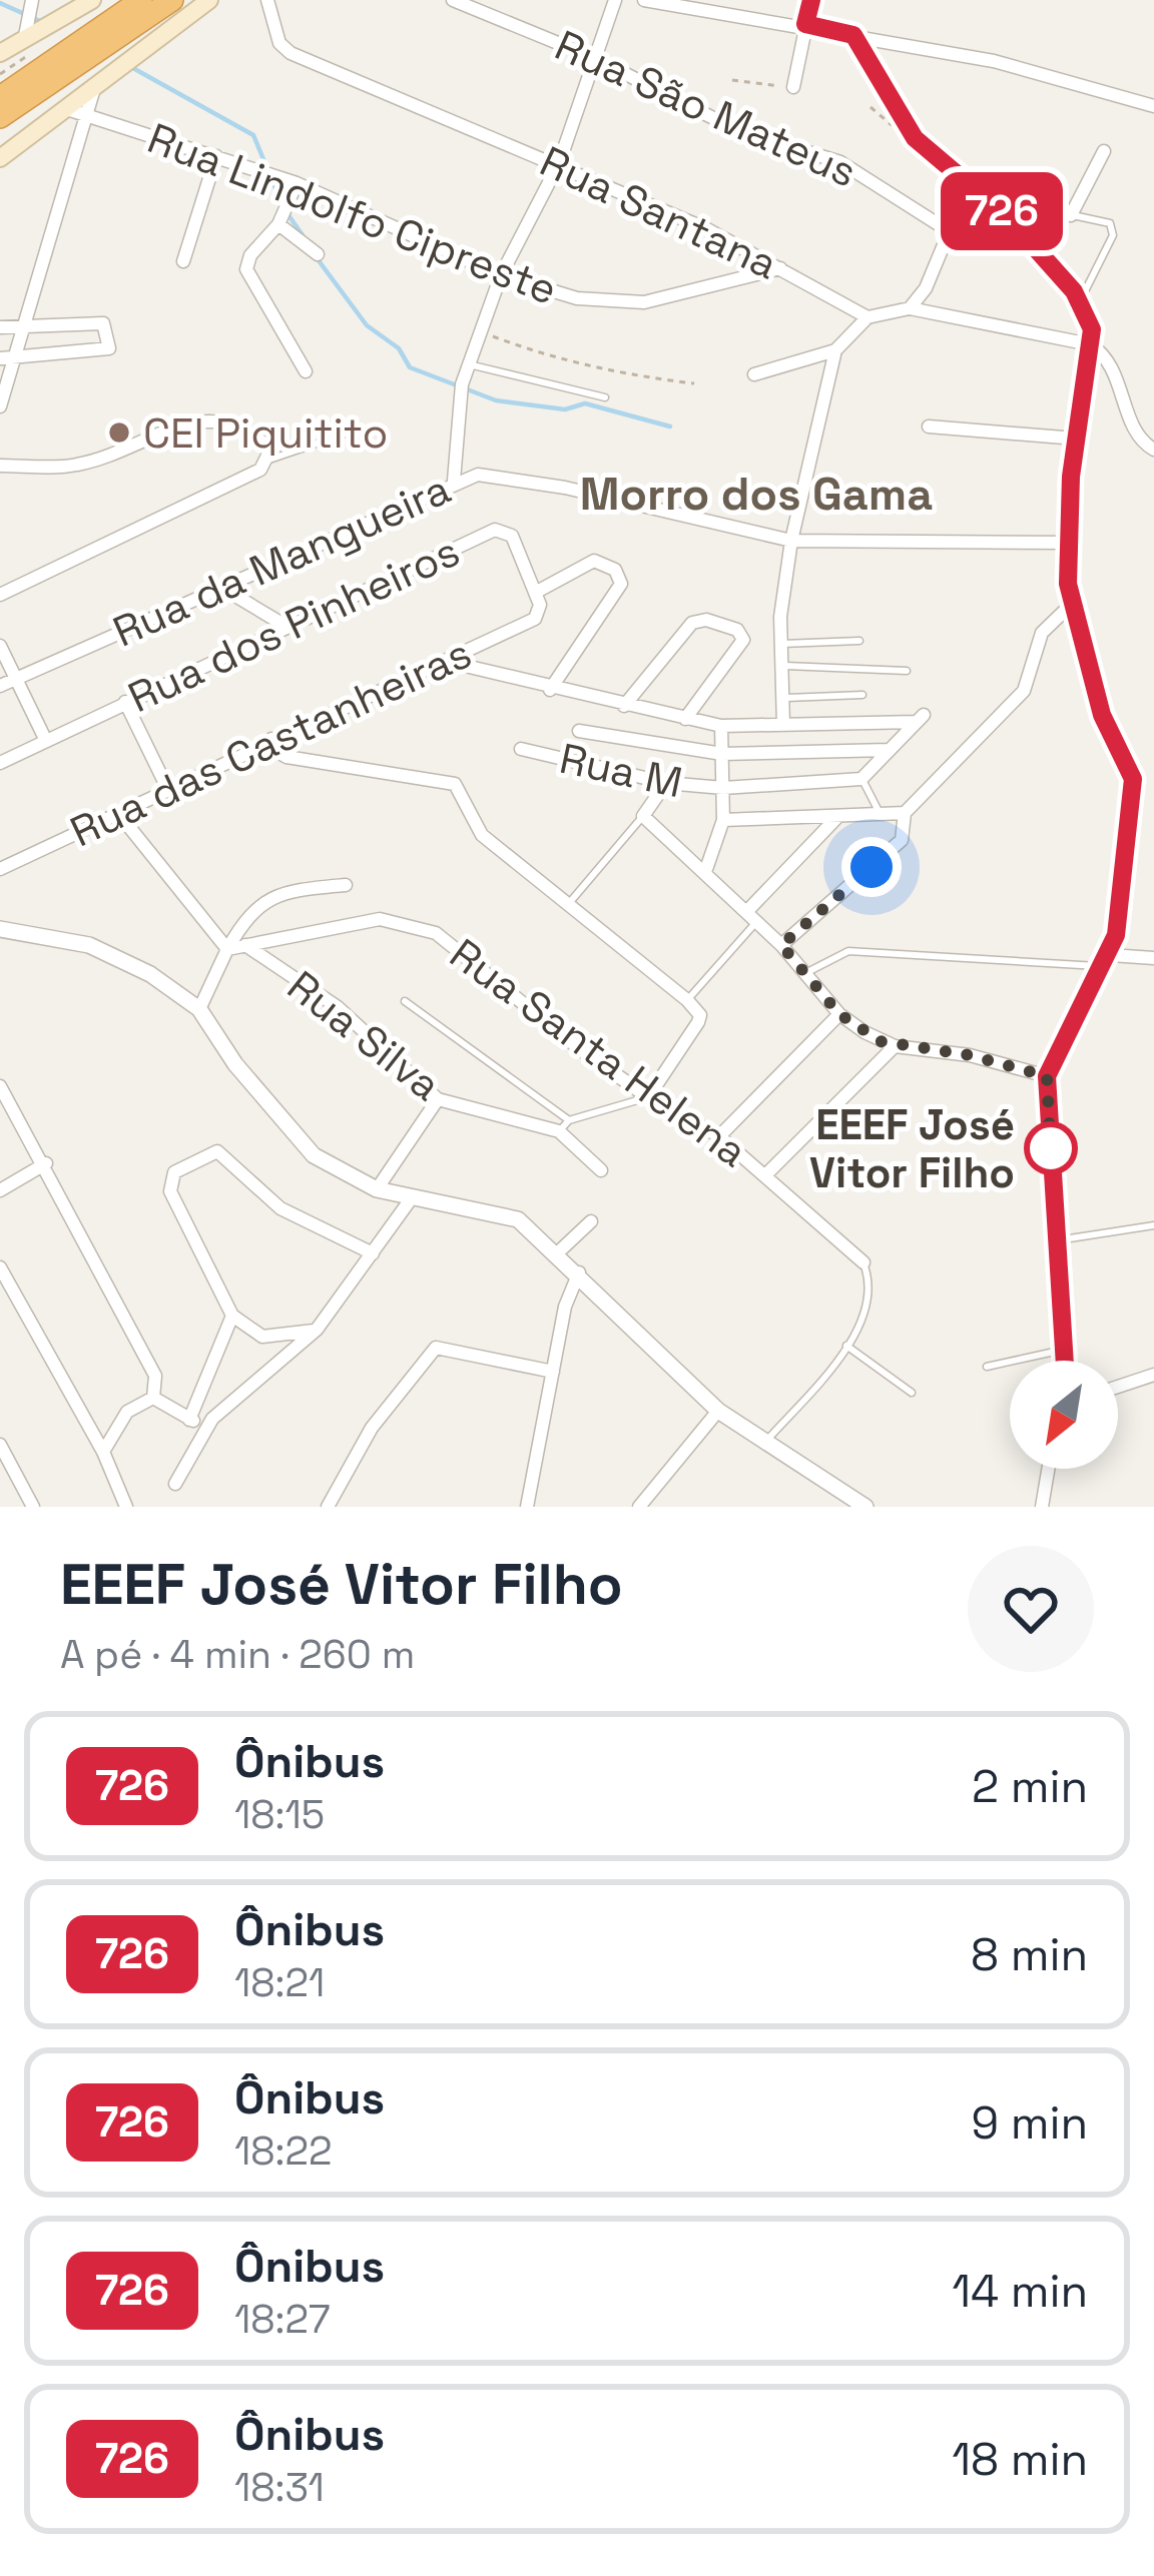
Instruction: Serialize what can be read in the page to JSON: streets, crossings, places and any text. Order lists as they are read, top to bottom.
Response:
{
  "streets": {
    "street": [
      "Rua São Mateus",
      "Rua Santana",
      "Rua Lindolfo Cipreste",
      "Rua da Mangueira",
      "Rua dos Pinheiros",
      "Rua das Castanheiras",
      "Rua M",
      "Rua Silva",
      "Rua Santa Helena"
    ]
  },
  "crossings": [
    ["Rua Santana", "Rua Lindolfo Cipreste"],
    ["Rua dos Pinheiros", "Rua das Castanheiras"],
    ["Rua Silva", "Rua Santa Helena"]
  ],
  "districts": ["Morro dos Gama"],
  "places": ["CEI Piquitito", "EEEF José Vitor Filho"],
  "lines": ["bus line 726"],
  "north": "bottom left",
  "page": {
    "on_map": "726",
    "heading": ["EEEF José Vitor Filho", "A pé · 4 min · 260 m"],
    "list": [
      {
        "mark": "726",
        "name": "Ônibus",
        "note": "18:15",
        "value": "2 min"
      },
      {
        "mark": "726",
        "name": "Ônibus",
        "note": "18:21",
        "value": "8 min"
      },
      {
        "mark": "726",
        "name": "Ônibus",
        "note": "18:22",
        "value": "9 min"
      },
      {
        "mark": "726",
        "name": "Ônibus",
        "note": "18:27",
        "value": "14 min"
      },
      {
        "mark": "726",
        "name": "Ônibus",
        "note": "18:31",
        "value": "18 min"
      }
    ]
  }
}
